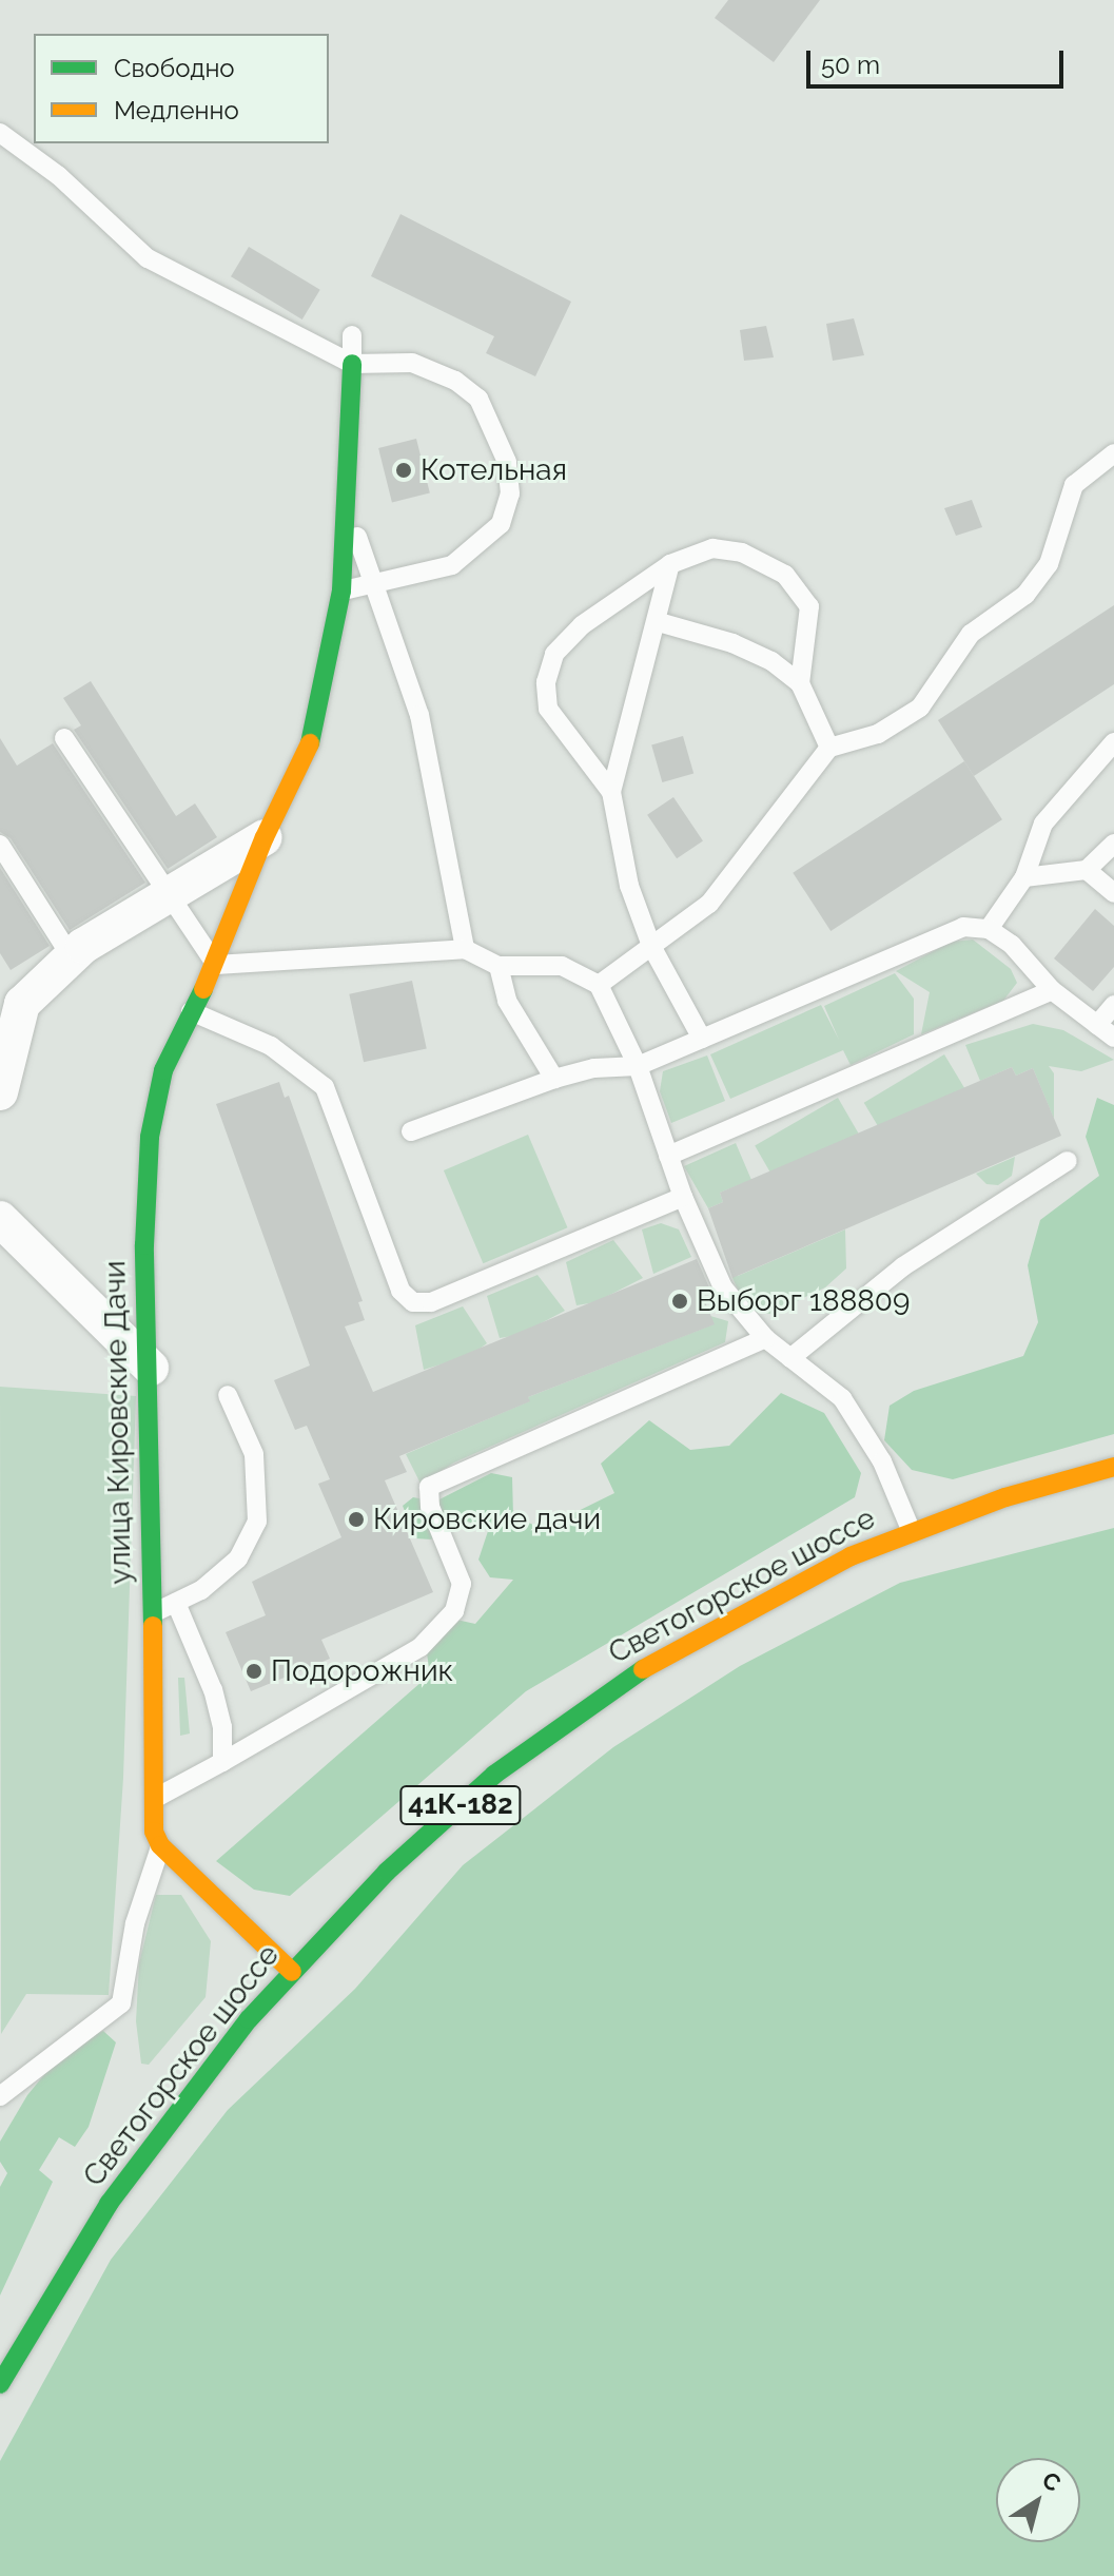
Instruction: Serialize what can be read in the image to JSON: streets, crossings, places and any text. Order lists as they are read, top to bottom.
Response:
{
  "streets": {
    "street": ["улица Кировские Дачи", "Светогорское шоссе", "41К-182"]
  },
  "places": [
    "Котельная",
    "Выборг 188809",
    "Кировские дачи",
    "Подорожник"
  ],
  "legend": ["Свободно", "Медленно"],
  "scale_bar": "50 m",
  "north": "top right"
}
